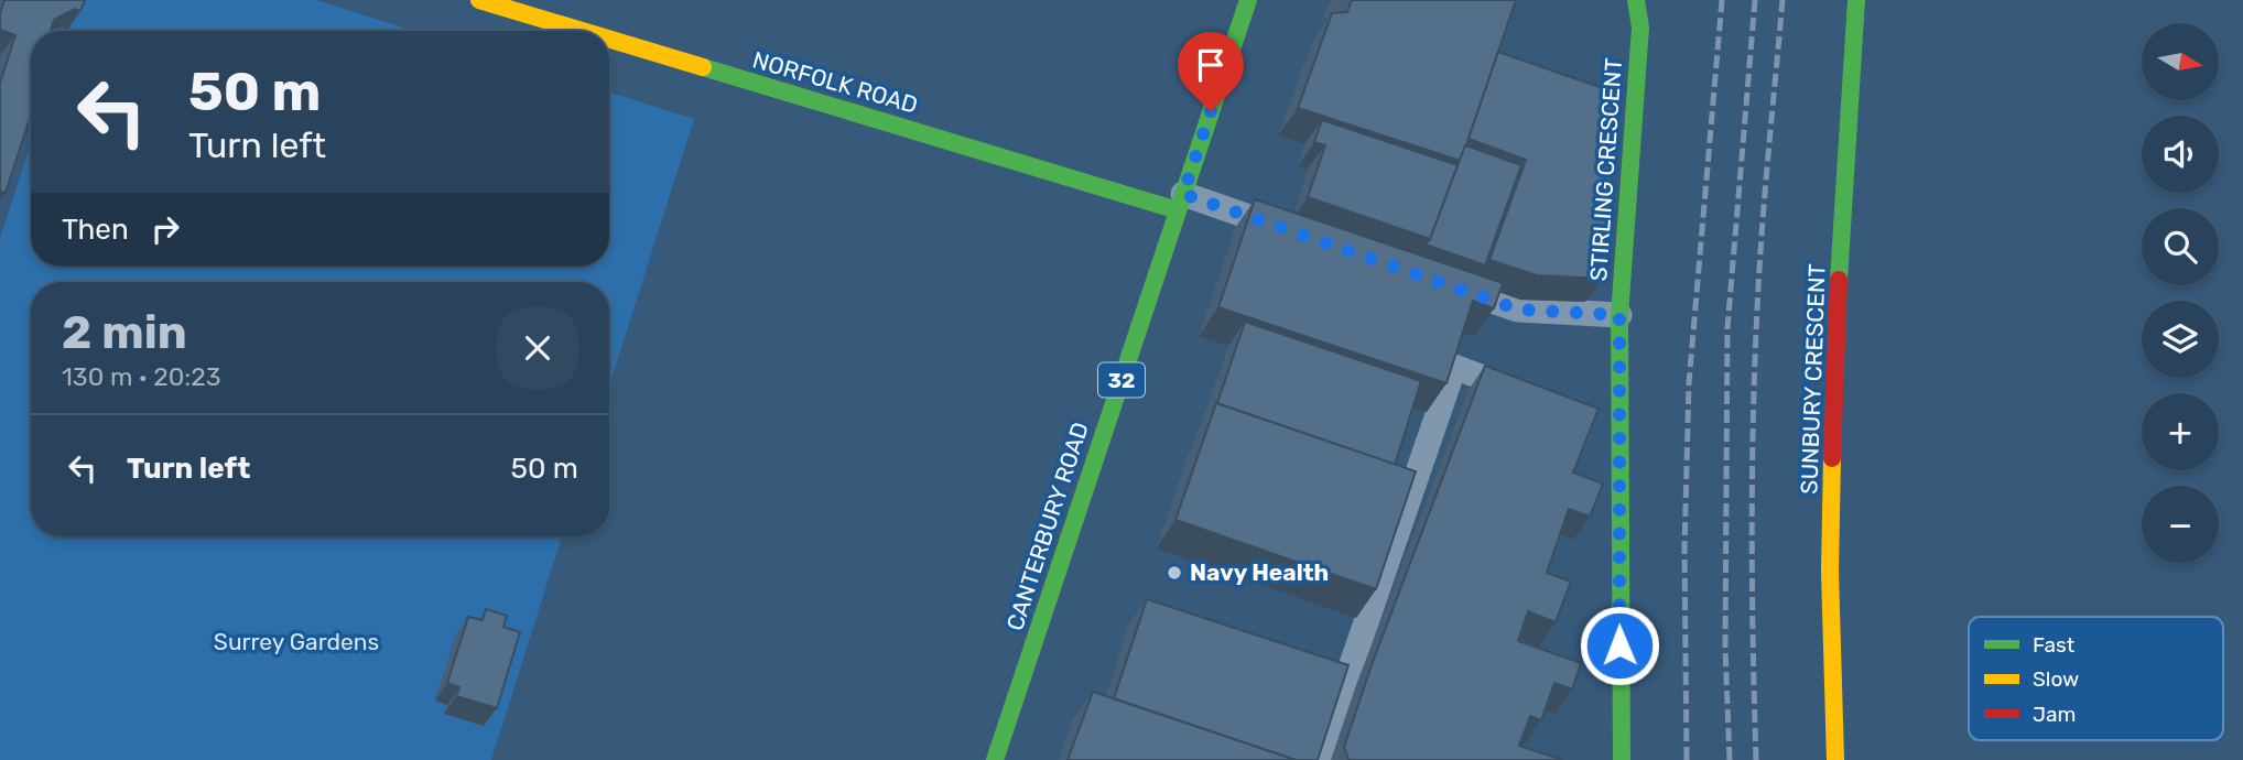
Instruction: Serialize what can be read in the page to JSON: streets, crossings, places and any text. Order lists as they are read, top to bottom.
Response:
{
  "streets": {
    "street": [
      "NORFOLK ROAD",
      "STIRLING CRESCENT",
      "SUNBURY CRESCENT",
      "32",
      "CANTERBURY ROAD"
    ]
  },
  "crossings": [
    ["NORFOLK ROAD", "CANTERBURY ROAD"]
  ],
  "parks": ["Surrey Gardens"],
  "places": ["Navy Health"],
  "legend": ["Fast", "Slow", "Jam"],
  "north": "right",
  "page": {
    "map_buttons": ["+", "−"],
    "turn": ["50 m", "Turn left"],
    "then": "Then",
    "heading": ["2 min", "130 m · 20:23"],
    "list": [
      {
        "name": "Turn left",
        "value": "50 m"
      }
    ]
  }
}
